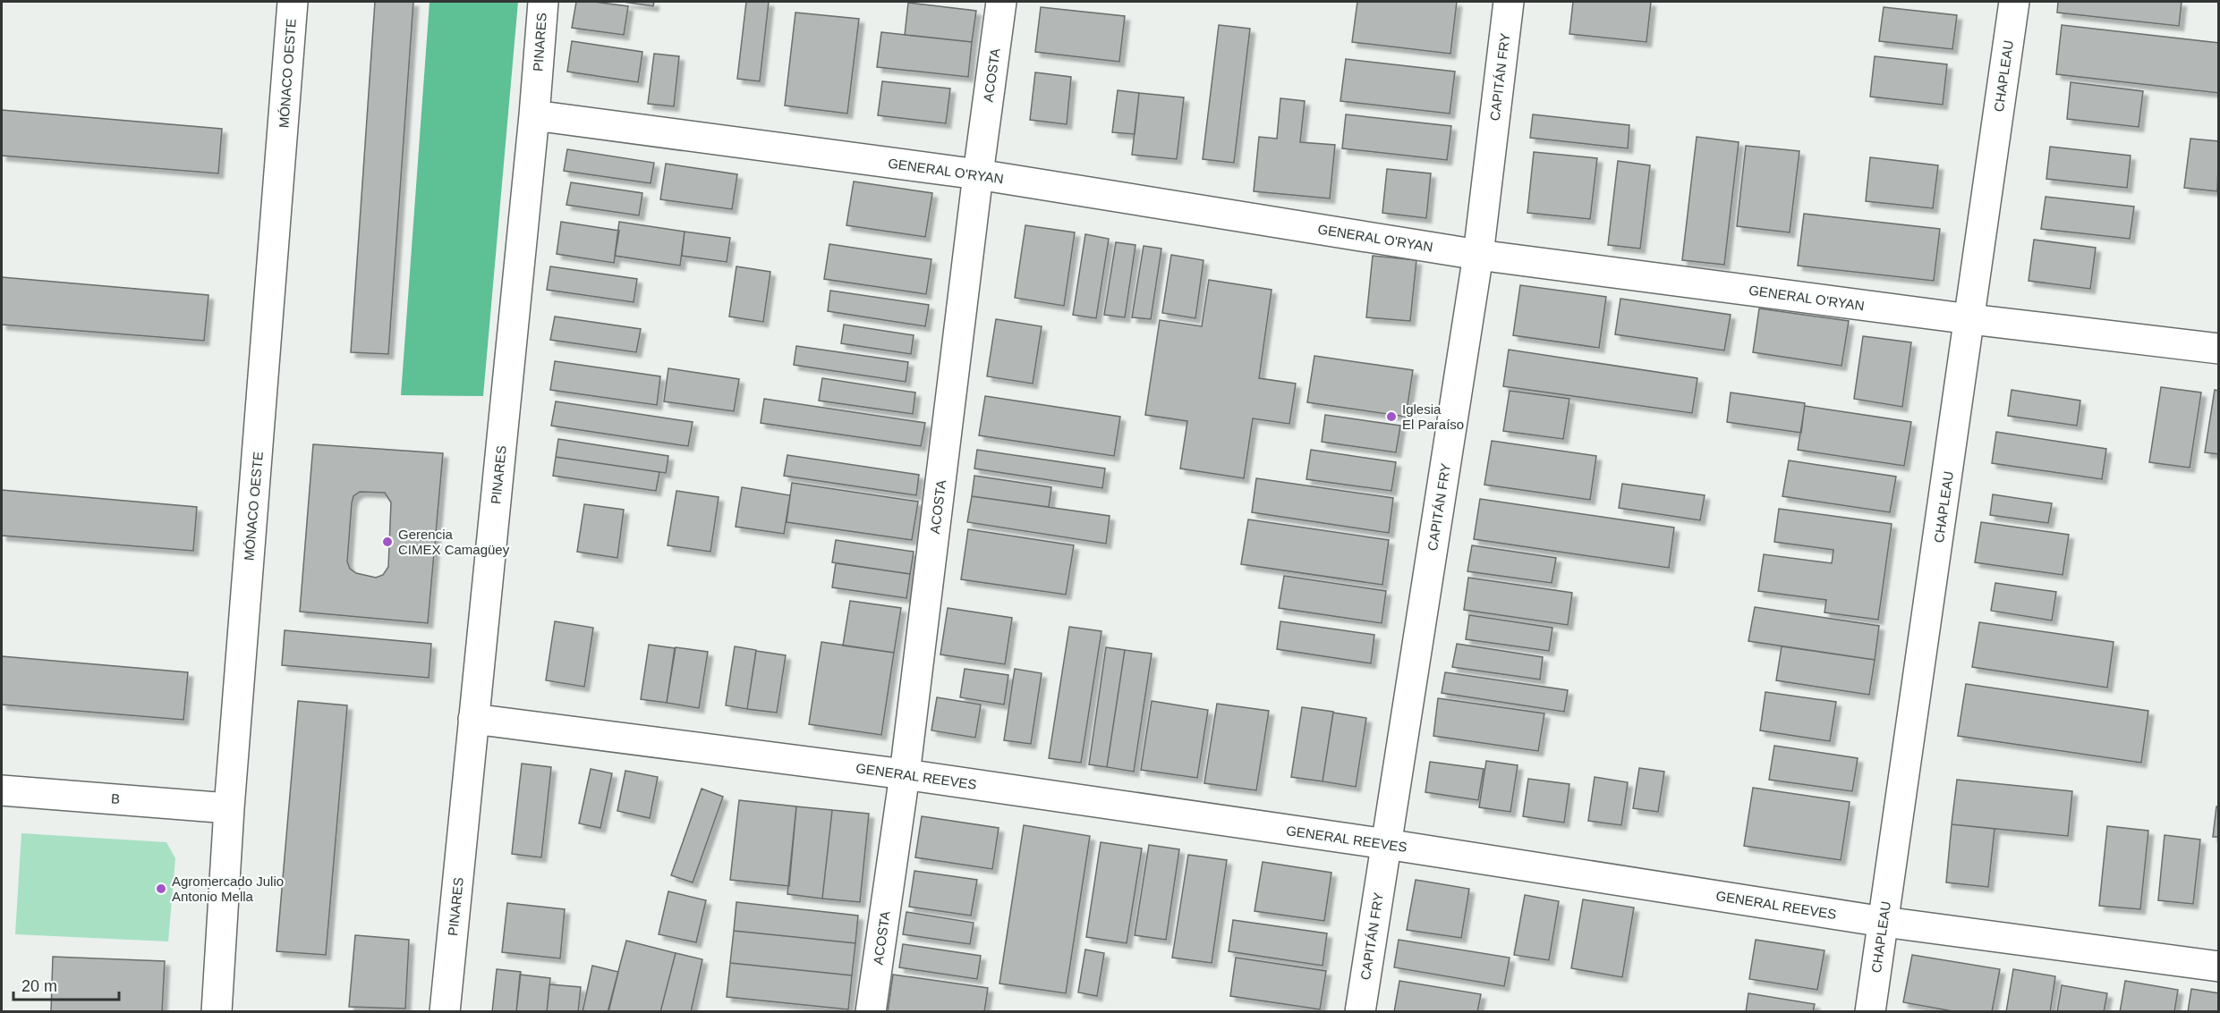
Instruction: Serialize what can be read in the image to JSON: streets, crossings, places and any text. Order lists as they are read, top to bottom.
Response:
{
  "streets": {
    "street": [
      "PINARES",
      "MÓNACO OESTE",
      "ACOSTA",
      "CHAPLEAU",
      "CAPITÁN FRY",
      "GENERAL O'RYAN",
      "GENERAL REEVES",
      "B"
    ]
  },
  "crossings": [
    ["PINARES", "GENERAL O'RYAN"],
    ["PINARES", "GENERAL REEVES"],
    ["MÓNACO OESTE", "B"],
    ["ACOSTA", "GENERAL O'RYAN"],
    ["ACOSTA", "GENERAL REEVES"],
    ["CHAPLEAU", "GENERAL O'RYAN"],
    ["CHAPLEAU", "GENERAL REEVES"],
    ["CAPITÁN FRY", "GENERAL O'RYAN"],
    ["CAPITÁN FRY", "GENERAL REEVES"]
  ],
  "places": ["Iglesia El Paraíso", "Gerencia CIMEX Camagüey", "Agromercado Julio Antonio Mella"],
  "scale_bar": "20 m"
}
